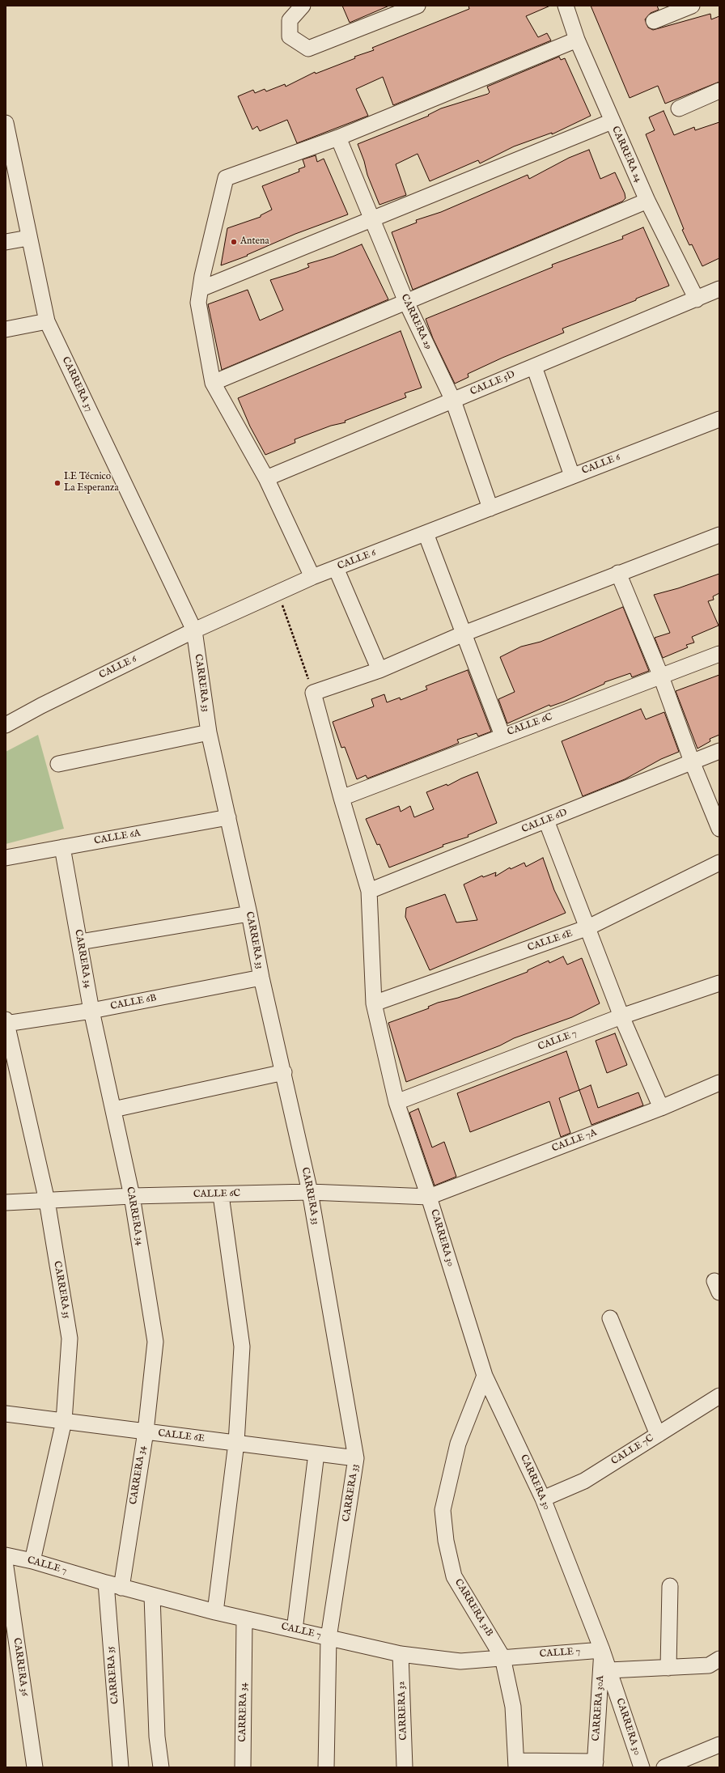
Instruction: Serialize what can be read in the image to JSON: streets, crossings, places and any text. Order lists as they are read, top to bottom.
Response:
{
  "streets": {
    "street": [
      "CARRERA 24",
      "CARRERA 29",
      "CALLE 5D",
      "CARRERA 37",
      "CALLE 6",
      "CARRERA 33",
      "CALLE 6C",
      "CALLE 6D",
      "CALLE 6A",
      "CALLE 6E",
      "CARRERA 34",
      "CALLE 6B",
      "CALLE 7",
      "CALLE 7A",
      "CARRERA 30",
      "CARRERA 35",
      "CALLE 7C",
      "CARRERA 31B",
      "CARRERA 36",
      "CARRERA 30A",
      "CARRERA 32"
    ]
  },
  "crossings": [
    ["CARRERA 24", "CALLE 5D"],
    ["CARRERA 29", "CALLE 5D"],
    ["CARRERA 29", "CALLE 6"],
    ["CARRERA 37", "CALLE 6"],
    ["CARRERA 37", "CARRERA 33"],
    ["CALLE 6", "CARRERA 33"],
    ["CARRERA 33", "CALLE 6C"],
    ["CARRERA 33", "CALLE 6A"],
    ["CARRERA 33", "CALLE 6E"],
    ["CARRERA 33", "CALLE 6B"],
    ["CARRERA 33", "CALLE 7"],
    ["CALLE 6C", "CARRERA 34"],
    ["CALLE 6C", "CALLE 7A"],
    ["CALLE 6C", "CARRERA 30"],
    ["CALLE 6C", "CARRERA 35"],
    ["CALLE 6D", "CARRERA 30"],
    ["CALLE 6A", "CARRERA 34"],
    ["CALLE 6E", "CARRERA 34"],
    ["CALLE 6E", "CARRERA 30"],
    ["CALLE 6E", "CARRERA 35"],
    ["CARRERA 34", "CALLE 6B"],
    ["CARRERA 34", "CALLE 7"],
    ["CALLE 6B", "CARRERA 35"],
    ["CALLE 7", "CARRERA 30"],
    ["CALLE 7", "CARRERA 35"],
    ["CALLE 7", "CARRERA 31B"],
    ["CALLE 7", "CARRERA 30A"],
    ["CALLE 7", "CARRERA 32"],
    ["CALLE 7A", "CARRERA 30"],
    ["CARRERA 30", "CALLE 7C"],
    ["CARRERA 30", "CARRERA 31B"],
    ["CARRERA 30", "CARRERA 30A"]
  ],
  "places": ["Antena", "I.E Técnico La Esperanza"]
}
